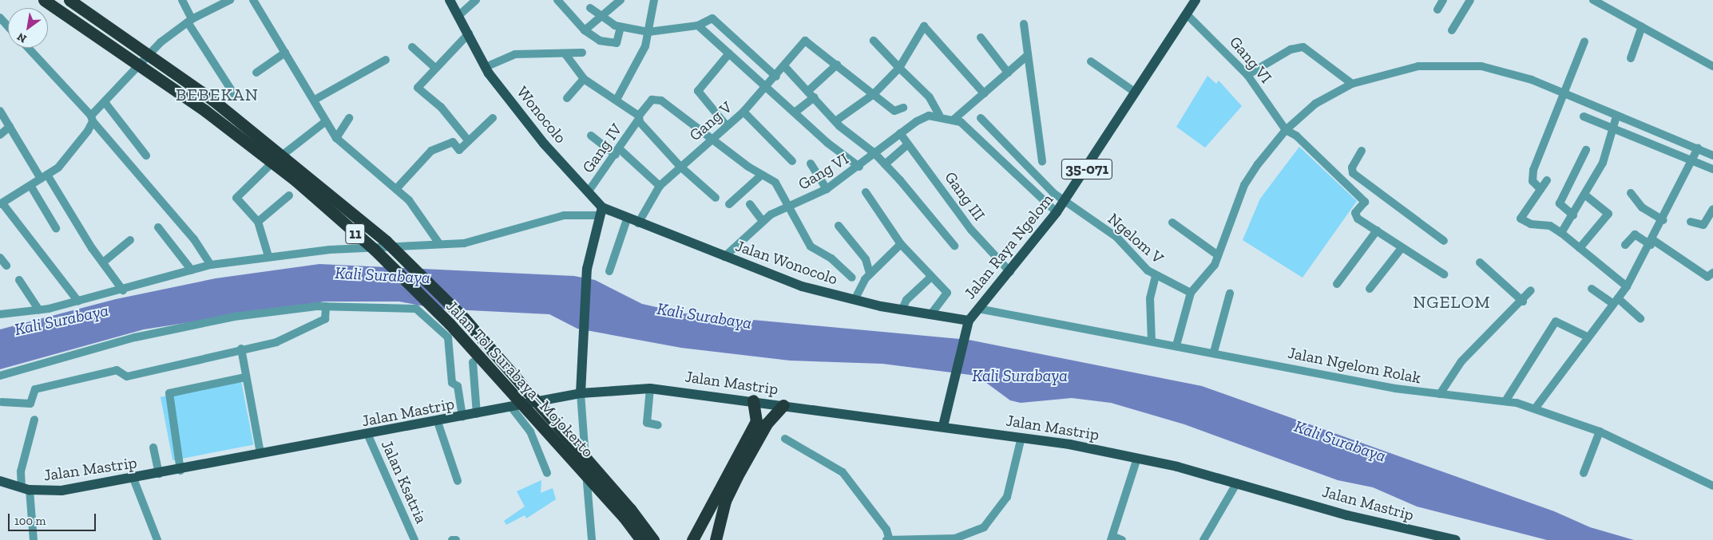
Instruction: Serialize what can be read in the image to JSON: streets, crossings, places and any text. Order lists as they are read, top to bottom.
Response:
{
  "streets": {
    "highway": ["11", "Jalan Tol Surabaya–Mojokerto"],
    "main road": [
      "Wonocolo",
      "35-071",
      "Jalan Raya Ngelom",
      "Jalan Wonocolo",
      "Jalan Mastrip"
    ],
    "street": [
      "Gang VI",
      "Gang V",
      "Gang IV",
      "Gang III",
      "Ngelom V",
      "Jalan Ngelom Rolak",
      "Jalan Ksatria"
    ]
  },
  "crossings": [
    ["Gang VI", "Gang III"],
    ["Gang VI", "Jalan Raya Ngelom"],
    ["Gang VI", "Jalan Wonocolo"],
    ["Wonocolo", "Gang IV"],
    ["Wonocolo", "Jalan Wonocolo"],
    ["Gang V", "Gang IV"],
    ["Gang V", "Jalan Wonocolo"],
    ["Gang III", "Jalan Raya Ngelom"],
    ["Ngelom V", "Jalan Raya Ngelom"],
    ["Jalan Raya Ngelom", "Jalan Wonocolo"],
    ["Jalan Raya Ngelom", "Jalan Ngelom Rolak"],
    ["Jalan Raya Ngelom", "Jalan Mastrip"],
    ["Jalan Mastrip", "Jalan Ksatria"]
  ],
  "districts": ["BEBEKAN", "NGELOM"],
  "water": ["Kali Surabaya"],
  "scale_bar": "100 m",
  "north": "bottom left"
}
